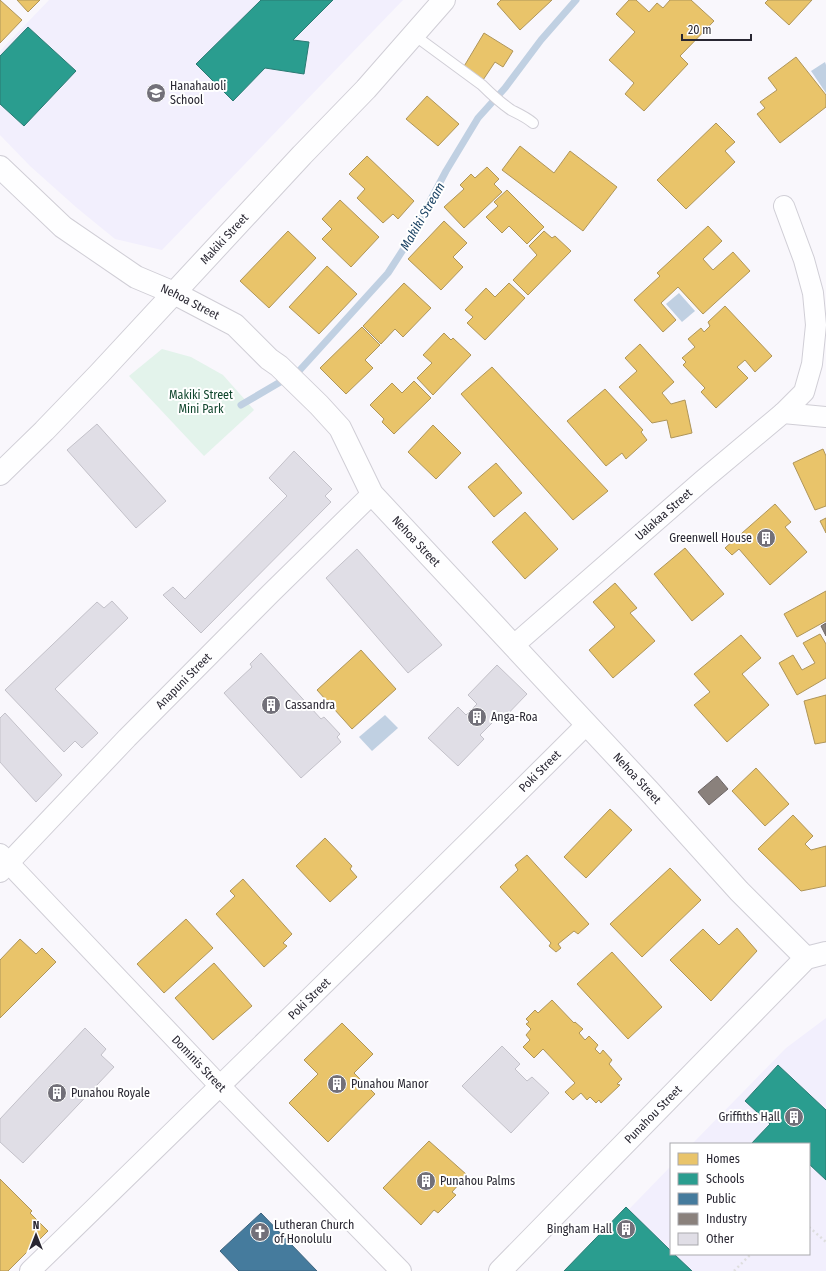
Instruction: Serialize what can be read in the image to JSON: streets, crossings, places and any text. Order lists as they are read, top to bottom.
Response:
{
  "streets": {
    "street": [
      "Makiki Street",
      "Nehoa Street",
      "Ualakaa Street",
      "Anapuni Street",
      "Poki Street",
      "Dominis Street",
      "Punahou Street"
    ]
  },
  "crossings": [
    ["Makiki Street", "Nehoa Street"],
    ["Nehoa Street", "Ualakaa Street"],
    ["Nehoa Street", "Anapuni Street"],
    ["Nehoa Street", "Poki Street"],
    ["Nehoa Street", "Punahou Street"],
    ["Anapuni Street", "Dominis Street"],
    ["Poki Street", "Dominis Street"]
  ],
  "water": ["Makiki Stream"],
  "parks": ["Makiki Street Mini Park"],
  "places": {
    "school or university": ["Hanahauoli School"],
    "building": [
      "Greenwell House",
      "Cassandra",
      "Anga-Roa",
      "Punahou Manor",
      "Punahou Royale",
      "Griffiths Hall",
      "Punahou Palms",
      "Bingham Hall"
    ],
    "church": ["Lutheran Church of Honolulu"]
  },
  "legend": [
    "Homes",
    "Schools",
    "Public",
    "Industry",
    "Other"
  ],
  "scale_bar": "20 m",
  "north": "top"
}
